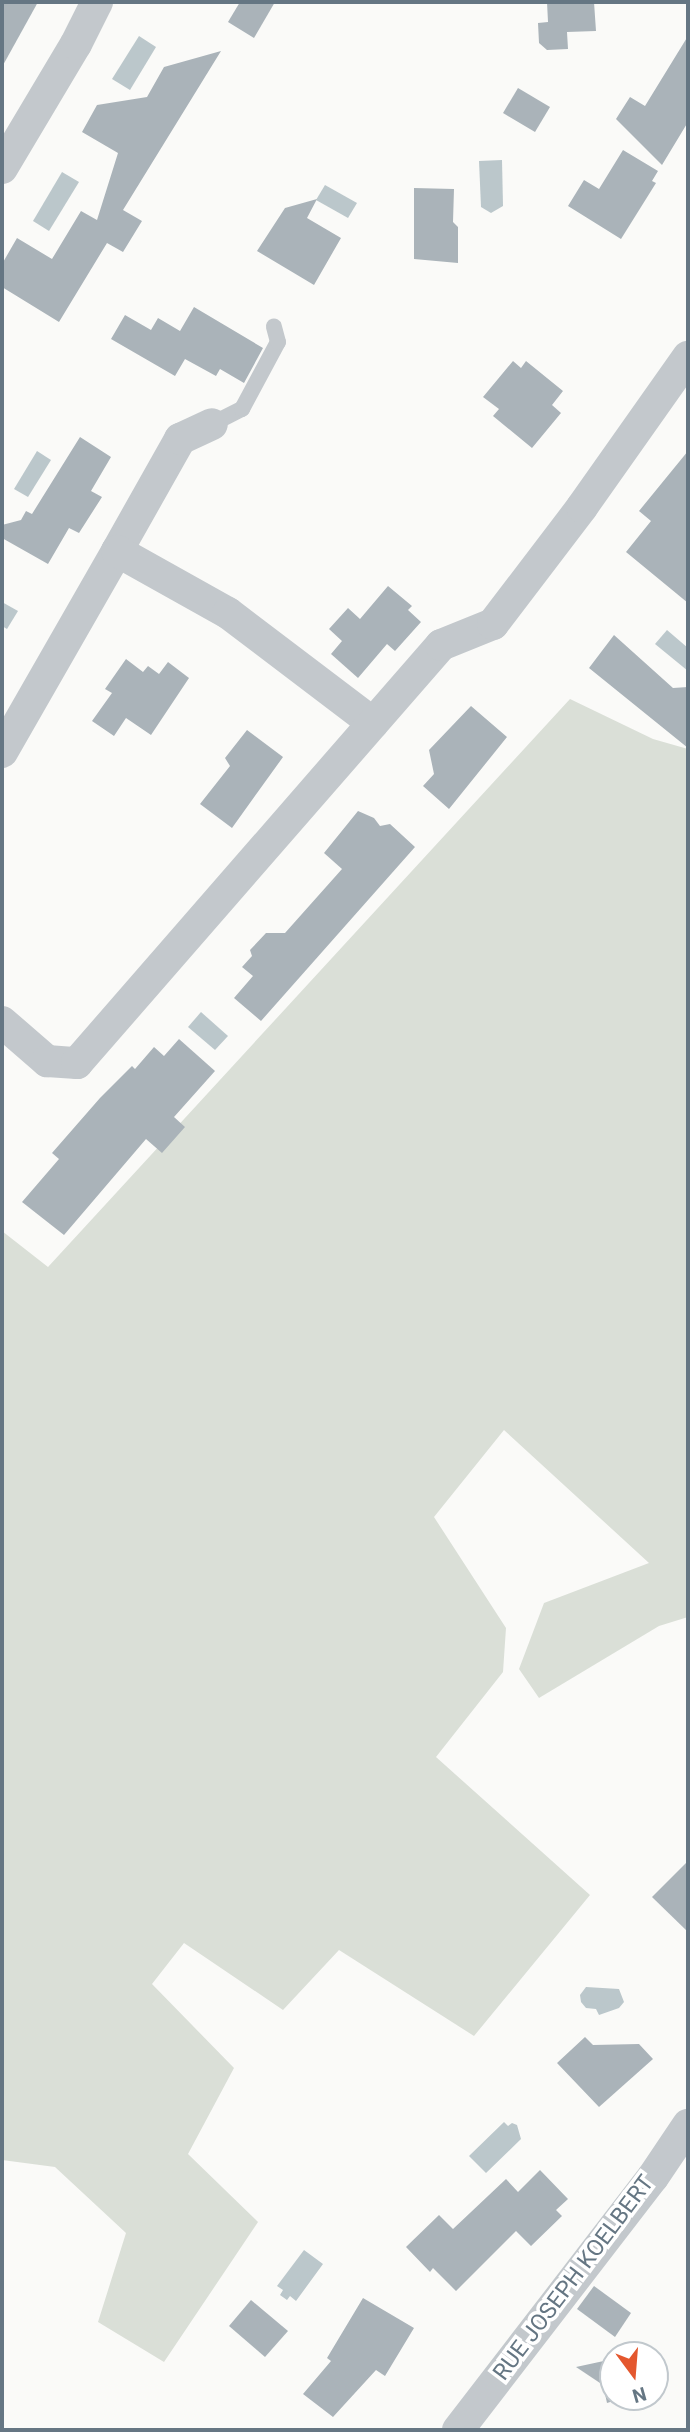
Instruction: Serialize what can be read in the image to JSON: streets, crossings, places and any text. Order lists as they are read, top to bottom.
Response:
{
  "streets": {
    "street": ["RUE JOSEPH KOELBERT"]
  },
  "north": "bottom"
}
